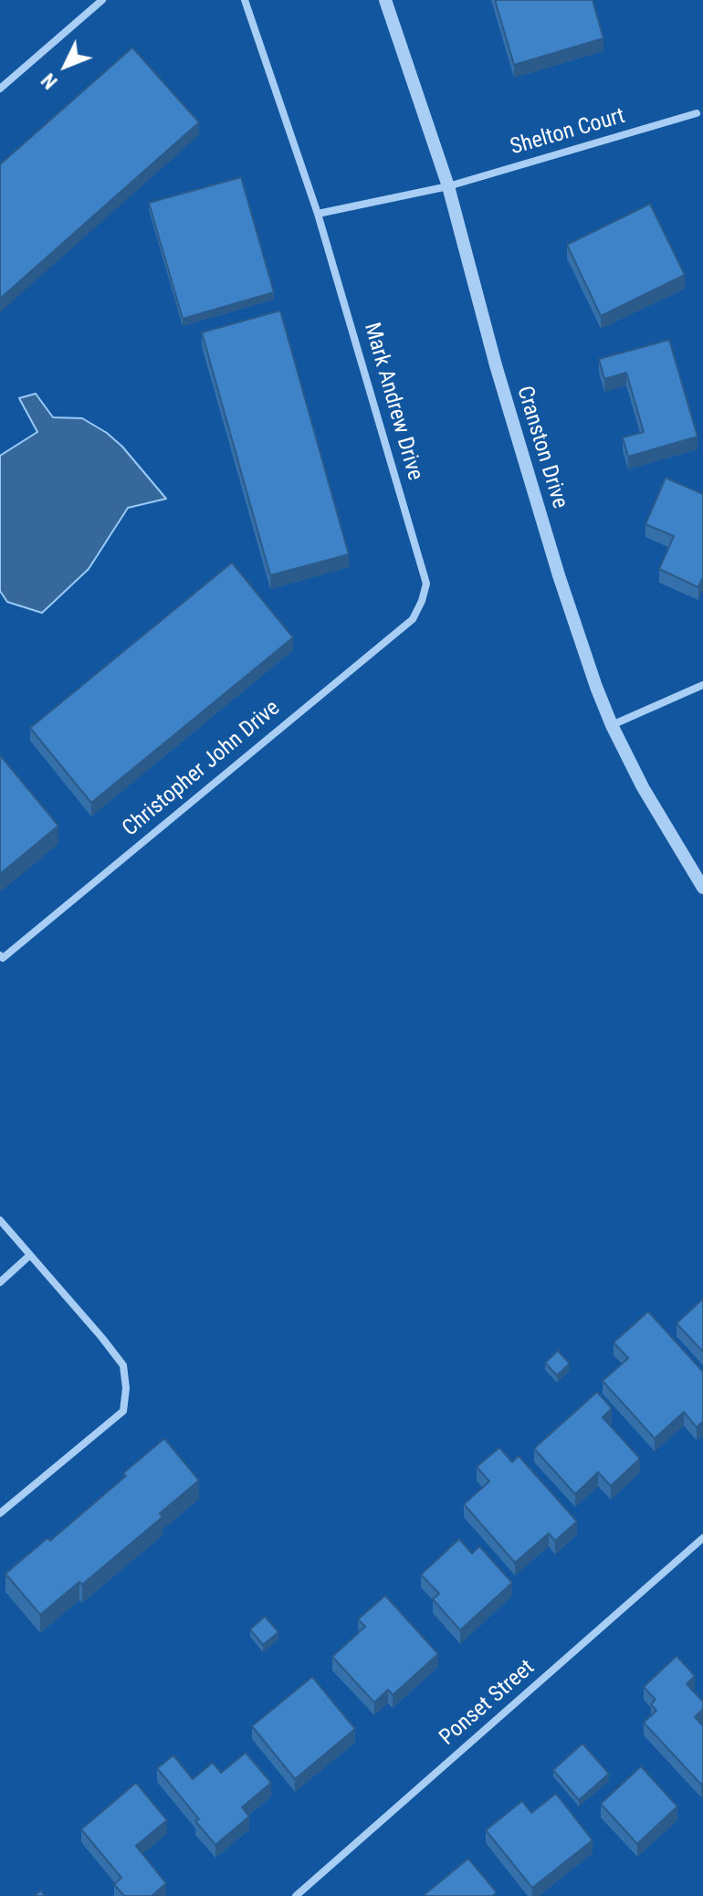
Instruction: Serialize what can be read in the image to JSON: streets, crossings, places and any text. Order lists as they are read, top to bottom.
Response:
{
  "streets": {
    "street": [
      "Shelton Court",
      "Mark Andrew Drive",
      "Cranston Drive",
      "Christopher John Drive",
      "Ponset Street"
    ]
  },
  "crossings": [
    ["Shelton Court", "Cranston Drive"],
    ["Mark Andrew Drive", "Christopher John Drive"]
  ],
  "north": "bottom left"
}
